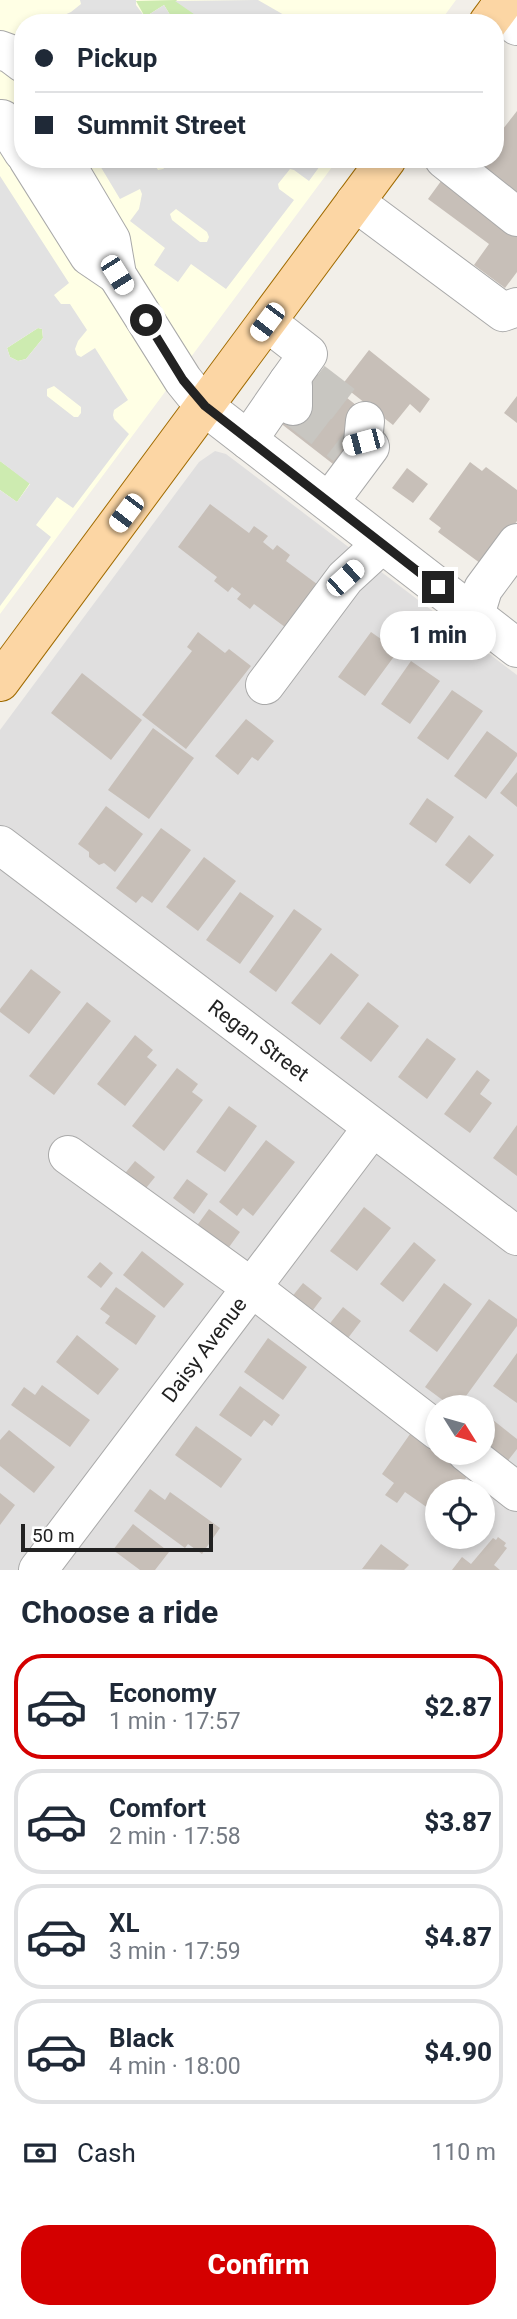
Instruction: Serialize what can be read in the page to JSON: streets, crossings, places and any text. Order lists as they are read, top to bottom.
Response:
{
  "streets": {
    "street": ["Regan Street", "Daisy Avenue"]
  },
  "crossings": [
    ["Regan Street", "Daisy Avenue"]
  ],
  "scale_bar": "50 m",
  "north": "bottom right",
  "page": {
    "banner": ["Pickup", "Summit Street"],
    "bubble": "1 min",
    "scale": "50 m",
    "heading": "Choose a ride",
    "list": [
      {
        "name": "Economy",
        "note": "1 min · 17:57",
        "value": "$2.87"
      },
      {
        "name": "Comfort",
        "note": "2 min · 17:58",
        "value": "$3.87"
      },
      {
        "name": "XL",
        "note": "3 min · 17:59",
        "value": "$4.87"
      },
      {
        "name": "Black",
        "note": "4 min · 18:00",
        "value": "$4.90"
      }
    ],
    "pay": ["Cash", "110 m"],
    "buttons": "Confirm"
  }
}
